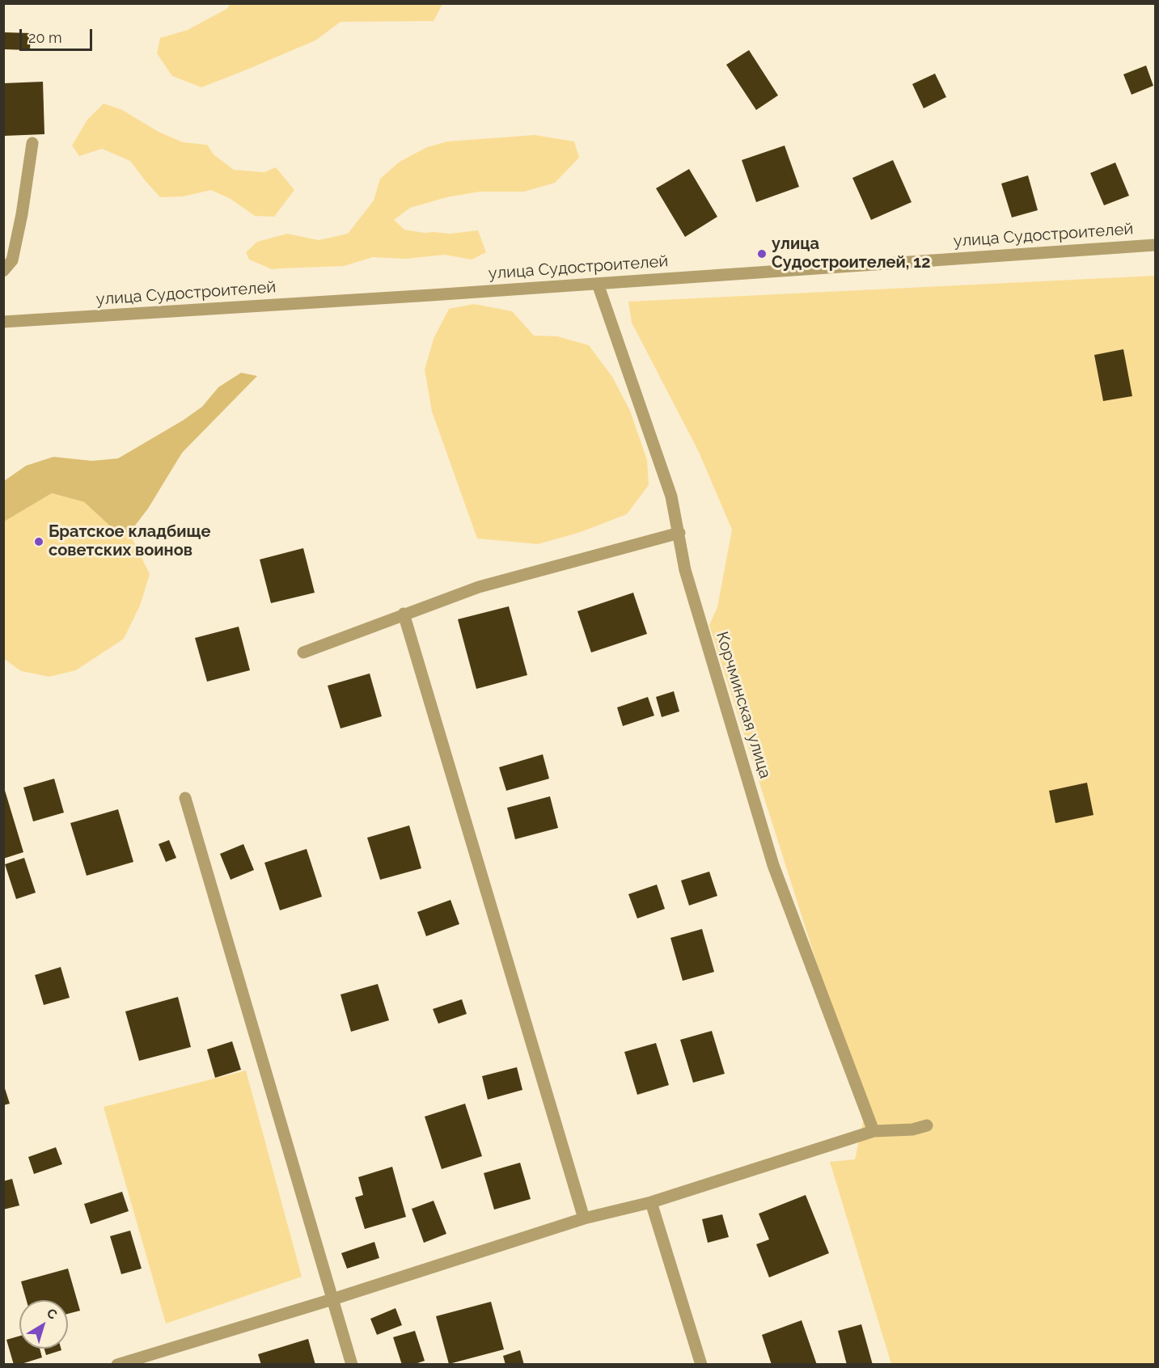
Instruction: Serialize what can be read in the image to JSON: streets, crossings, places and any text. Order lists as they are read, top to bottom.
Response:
{
  "streets": {
    "street": ["улица Судостроителей", "Корчминская улица"]
  },
  "crossings": [
    ["улица Судостроителей", "Корчминская улица"]
  ],
  "places": ["улица Судостроителей, 12", "Братское кладбище советских воинов"],
  "scale_bar": "20 m",
  "north": "top right"
}
